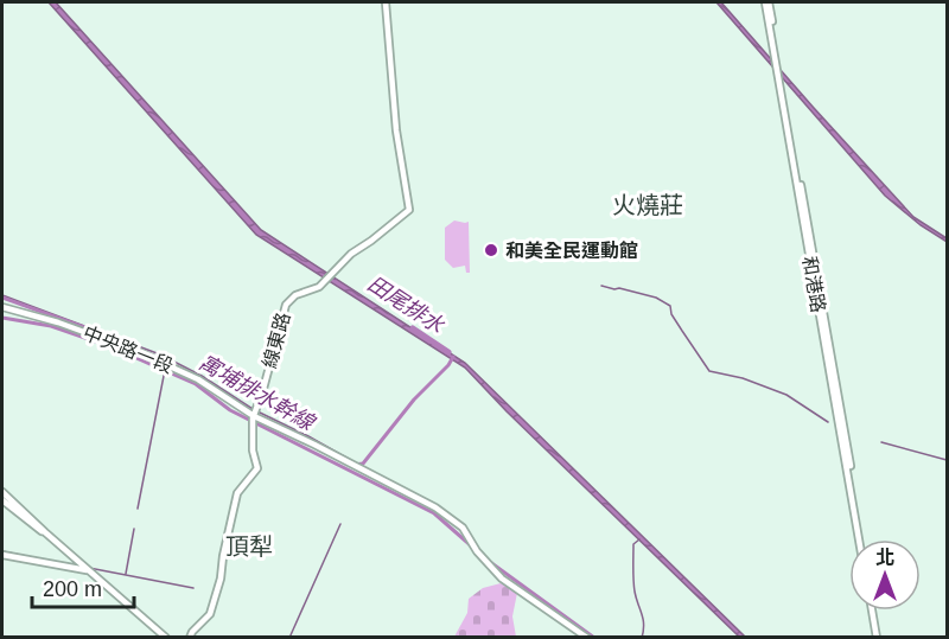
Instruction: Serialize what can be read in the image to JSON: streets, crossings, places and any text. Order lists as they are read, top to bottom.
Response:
{
  "streets": {
    "street": ["和港路", "線東路", "中央路一段"]
  },
  "crossings": [
    ["線東路", "中央路一段"]
  ],
  "districts": ["火燒莊", "頂犁"],
  "water": ["田尾排水", "寓埔排水幹線"],
  "places": ["和美全民運動館"],
  "scale_bar": "200 m",
  "north": "top"
}
